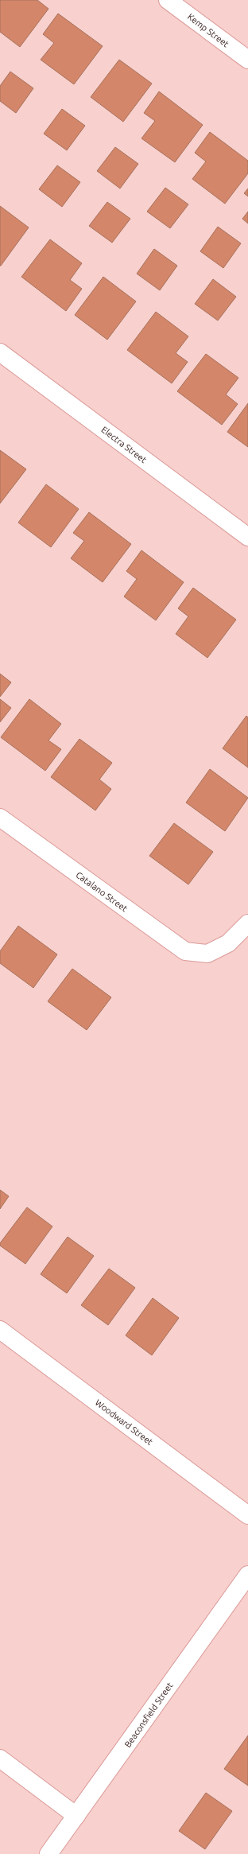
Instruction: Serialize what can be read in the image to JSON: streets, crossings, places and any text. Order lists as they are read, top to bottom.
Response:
{
  "streets": {
    "street": [
      "Kemp Street",
      "Electra Street",
      "Catalano Street",
      "Woodward Street",
      "Beaconsfield Street"
    ]
  }
}
